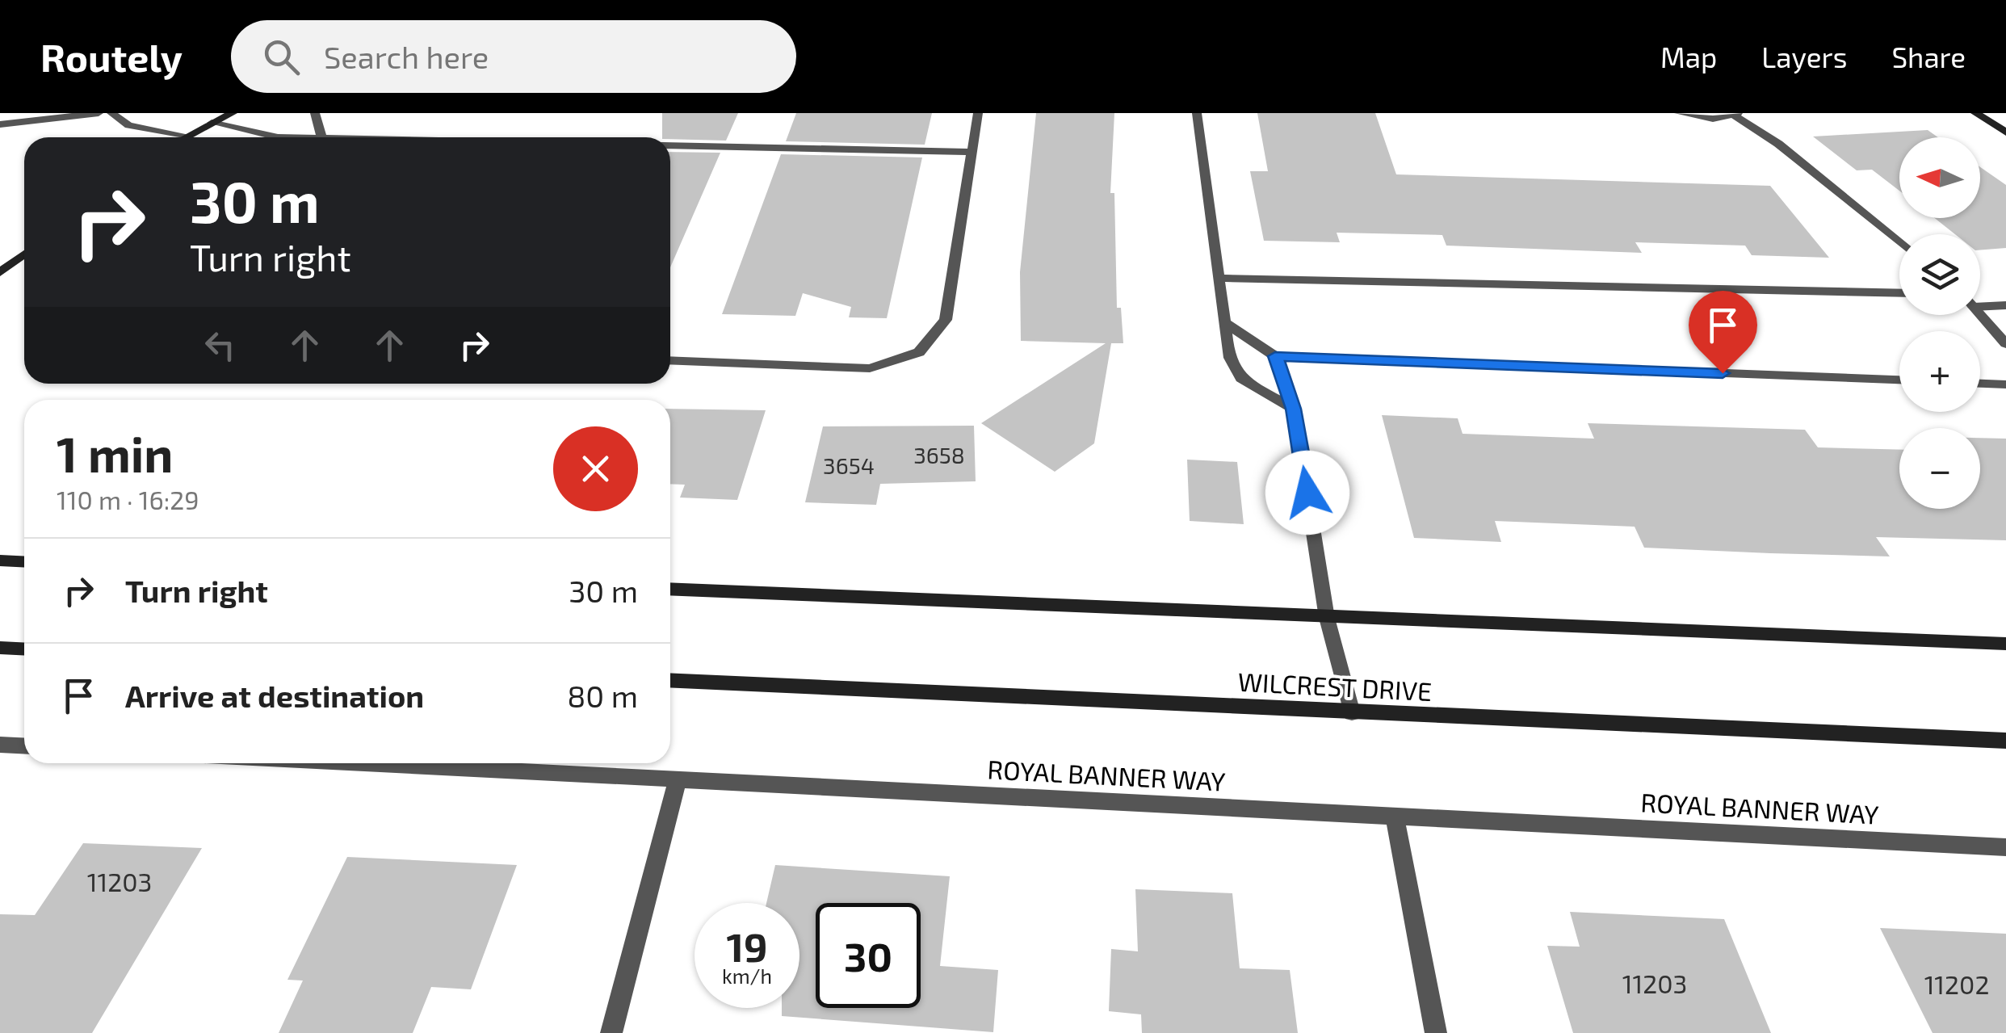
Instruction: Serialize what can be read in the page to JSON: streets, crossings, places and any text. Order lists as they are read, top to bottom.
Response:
{
  "streets": {
    "main road": ["WILCREST DRIVE"],
    "street": ["ROYAL BANNER WAY"]
  },
  "house_numbers": [
    "3658",
    "3654",
    "11203",
    "11203",
    "11202"
  ],
  "north": "left",
  "page": {
    "header": "Routely",
    "search": "Search here",
    "nav": ["Map", "Layers", "Share"],
    "map_buttons": ["+", "−"],
    "turn": ["30 m", "Turn right"],
    "heading": ["1 min", "110 m · 16:29"],
    "list": [
      {
        "name": "Turn right",
        "value": "30 m"
      },
      {
        "name": "Arrive at destination",
        "value": "80 m"
      }
    ],
    "speed": "19 km/h",
    "limit": "30"
  }
}
